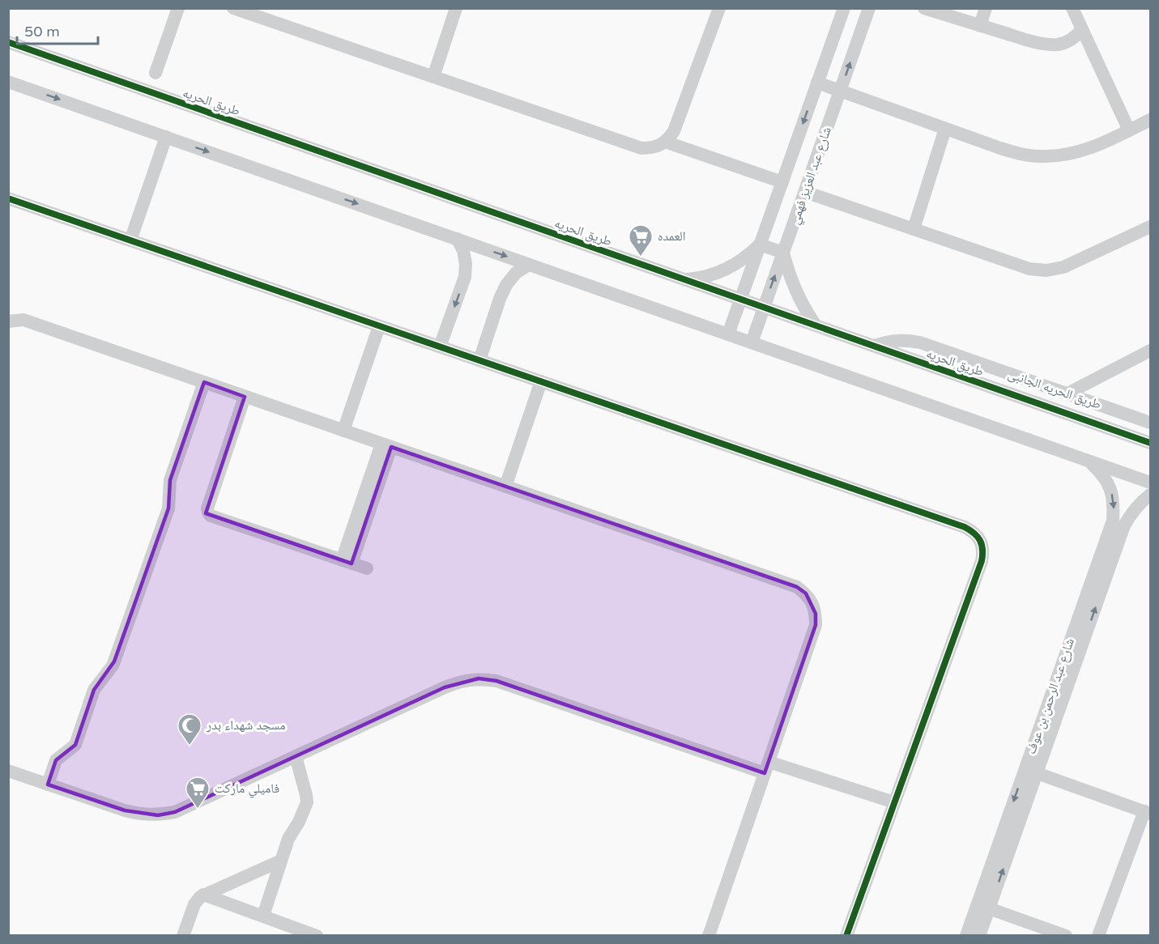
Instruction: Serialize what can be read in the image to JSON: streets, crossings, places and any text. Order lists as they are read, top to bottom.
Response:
{
  "streets": {
    "street": [
      "طريق الحريه",
      "شارع عبد العزيز فهمي",
      "طريق الحريه الجانبى",
      "شارع عبد الرحمن بن عوف"
    ]
  },
  "crossings": [
    ["طريق الحريه", "شارع عبد العزيز فهمي"],
    ["طريق الحريه", "طريق الحريه الجانبى"]
  ],
  "places": {
    "supermarket": ["العمده", "فاميلي ماركت"],
    "mosque": ["مسجد شهداء بدر"]
  },
  "scale_bar": "50 m"
}
